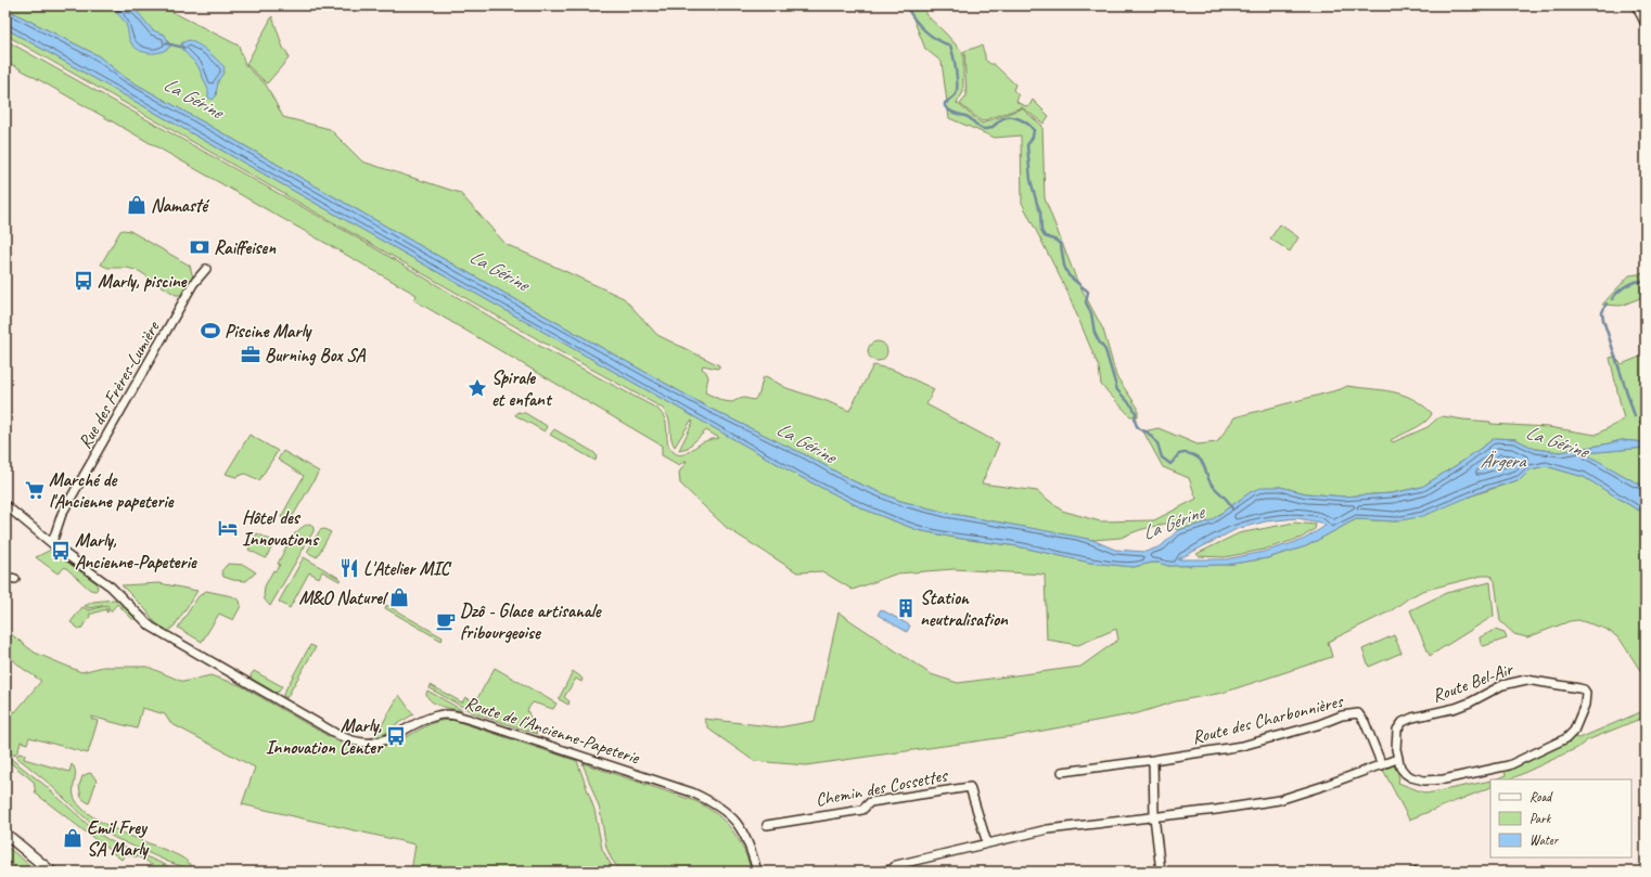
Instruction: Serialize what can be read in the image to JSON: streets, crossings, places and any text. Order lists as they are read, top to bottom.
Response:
{
  "streets": {
    "street": [
      "Rue des Frères-Lumière",
      "Route Bel-Air",
      "Route des Charbonnières",
      "Route de l'Ancienne-Papeterie",
      "Chemin des Cossettes"
    ]
  },
  "crossings": [
    ["Rue des Frères-Lumière", "Route de l'Ancienne-Papeterie"]
  ],
  "water": ["La Gérine", "Ärgera"],
  "places": {
    "shop": ["Namasté", "M&O Naturel", "Emil Frey SA Marly"],
    "bank": ["Raiffeisen"],
    "bus stop": ["Marly, piscine", "Marly, Ancienne-Papeterie", "Marly, Innovation Center"],
    "sports": ["Piscine Marly"],
    "office": ["Burning Box SA"],
    "place": ["Spirale et enfant"],
    "supermarket": ["Marché de l'Ancienne papeterie"],
    "hotel": ["Hôtel des Innovations"],
    "restaurant": ["L'Atelier MIC"],
    "building": ["Station neutralisation"],
    "cafe": ["Dzô - Glace artisanale fribourgeoise"]
  },
  "legend": ["Road", "Park", "Water"]
}
